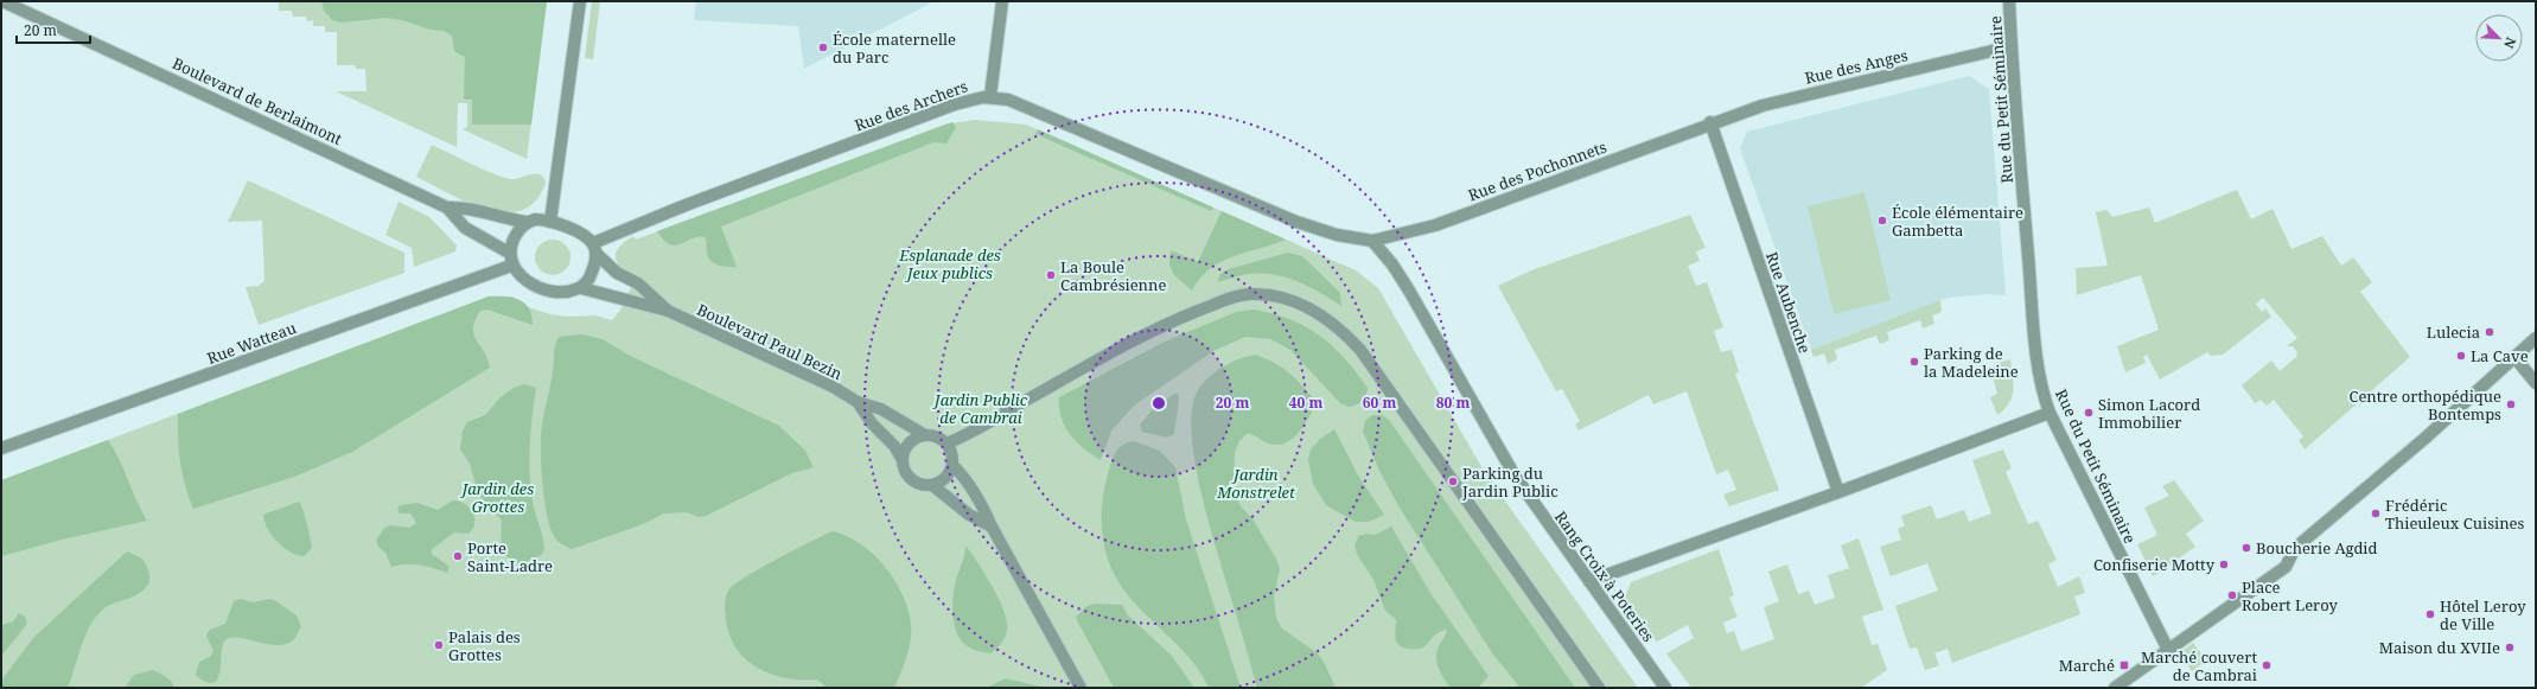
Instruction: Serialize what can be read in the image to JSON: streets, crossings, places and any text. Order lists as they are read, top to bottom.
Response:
{
  "streets": {
    "street": [
      "Rue des Anges",
      "Rue du Petit Séminaire",
      "Boulevard de Berlaimont",
      "Rue des Archers",
      "Rue des Pochonnets",
      "Rue Aubenche",
      "Boulevard Paul Bezin",
      "Rue Watteau",
      "Rang Croix à Poteries"
    ]
  },
  "crossings": [
    ["Rue des Anges", "Rue du Petit Séminaire"],
    ["Rue des Anges", "Rue des Pochonnets"],
    ["Rue des Anges", "Rue Aubenche"],
    ["Boulevard de Berlaimont", "Rue des Archers"],
    ["Boulevard de Berlaimont", "Boulevard Paul Bezin"],
    ["Boulevard de Berlaimont", "Rue Watteau"],
    ["Rue des Archers", "Rue des Pochonnets"],
    ["Rue des Archers", "Boulevard Paul Bezin"],
    ["Rue des Archers", "Rue Watteau"],
    ["Rue des Archers", "Rang Croix à Poteries"],
    ["Rue des Pochonnets", "Rue Aubenche"],
    ["Rue des Pochonnets", "Rang Croix à Poteries"],
    ["Boulevard Paul Bezin", "Rue Watteau"]
  ],
  "parks": [
    "Esplanade des Jeux publics",
    "Jardin Public de Cambrai",
    "Jardin Monstrelet",
    "Jardin des Grottes"
  ],
  "places": {
    "other": [
      "École maternelle du Parc",
      "École élémentaire Gambetta",
      "La Boule Cambrésienne",
      "Lulecia",
      "La Cave",
      "Parking de la Madeleine",
      "Centre orthopédique Bontemps",
      "Simon Lacord Immobilier",
      "Parking du Jardin Public",
      "Frédéric Thieuleux Cuisines",
      "Boucherie Agdid",
      "Porte Saint-Ladre",
      "Confiserie Motty",
      "Place Robert Leroy",
      "Hôtel Leroy de Ville",
      "Palais des Grottes",
      "Maison du XVIIe",
      "Marché couvert de Cambrai"
    ],
    "transit": ["Marché"]
  },
  "scale_bar": "20 m",
  "north": "bottom right",
  "rings": [
    "20 m",
    "40 m",
    "60 m",
    "80 m"
  ]
}
